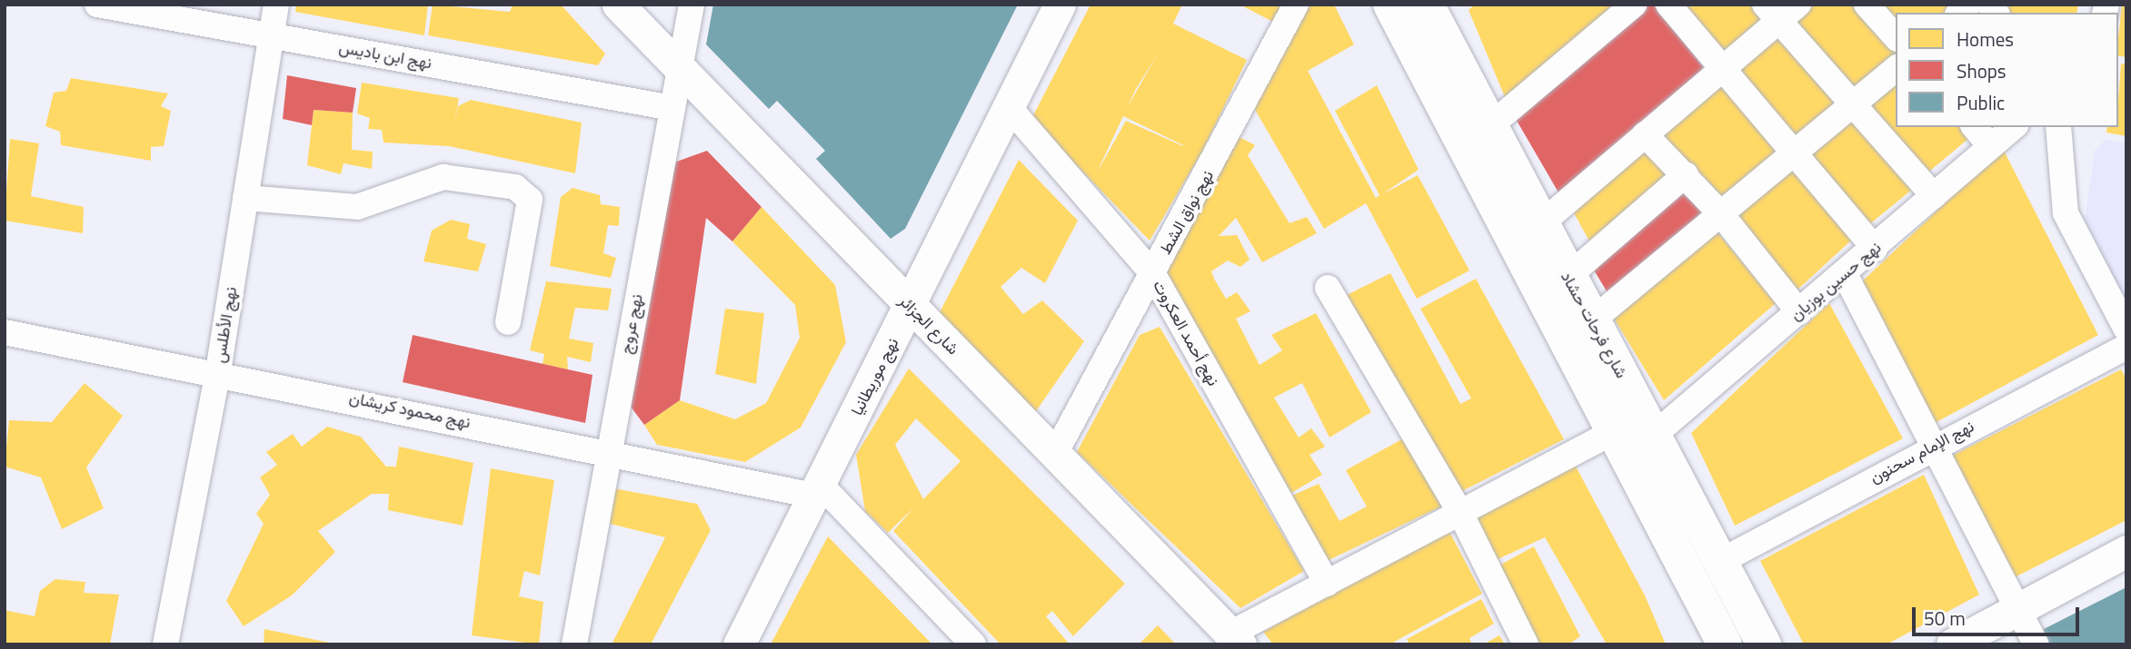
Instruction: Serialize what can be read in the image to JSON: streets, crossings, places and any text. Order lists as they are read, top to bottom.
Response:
{
  "streets": {
    "main road": ["شارع فرحات حشاد"],
    "street": [
      "نهج ابن باديس",
      "نهج نواق الشط",
      "نهج حسين بوزيان",
      "نهج عروج",
      "نهج الأطلس",
      "شارع الجزائر",
      "نهج أحمد العكروت",
      "نهج موريطانيا",
      "نهج محمود كريشان",
      "نهج الإمام سحنون"
    ]
  },
  "crossings": [
    ["نهج ابن باديس", "نهج عروج"],
    ["نهج ابن باديس", "نهج الأطلس"],
    ["نهج نواق الشط", "شارع الجزائر"],
    ["نهج نواق الشط", "نهج أحمد العكروت"],
    ["نهج حسين بوزيان", "شارع فرحات حشاد"],
    ["نهج عروج", "شارع الجزائر"],
    ["نهج عروج", "نهج محمود كريشان"],
    ["نهج الأطلس", "نهج محمود كريشان"],
    ["شارع الجزائر", "نهج موريطانيا"],
    ["شارع فرحات حشاد", "نهج الإمام سحنون"],
    ["نهج أحمد العكروت", "نهج موريطانيا"],
    ["نهج موريطانيا", "نهج محمود كريشان"]
  ],
  "legend": ["Homes", "Shops", "Public"],
  "scale_bar": "50 m"
}
